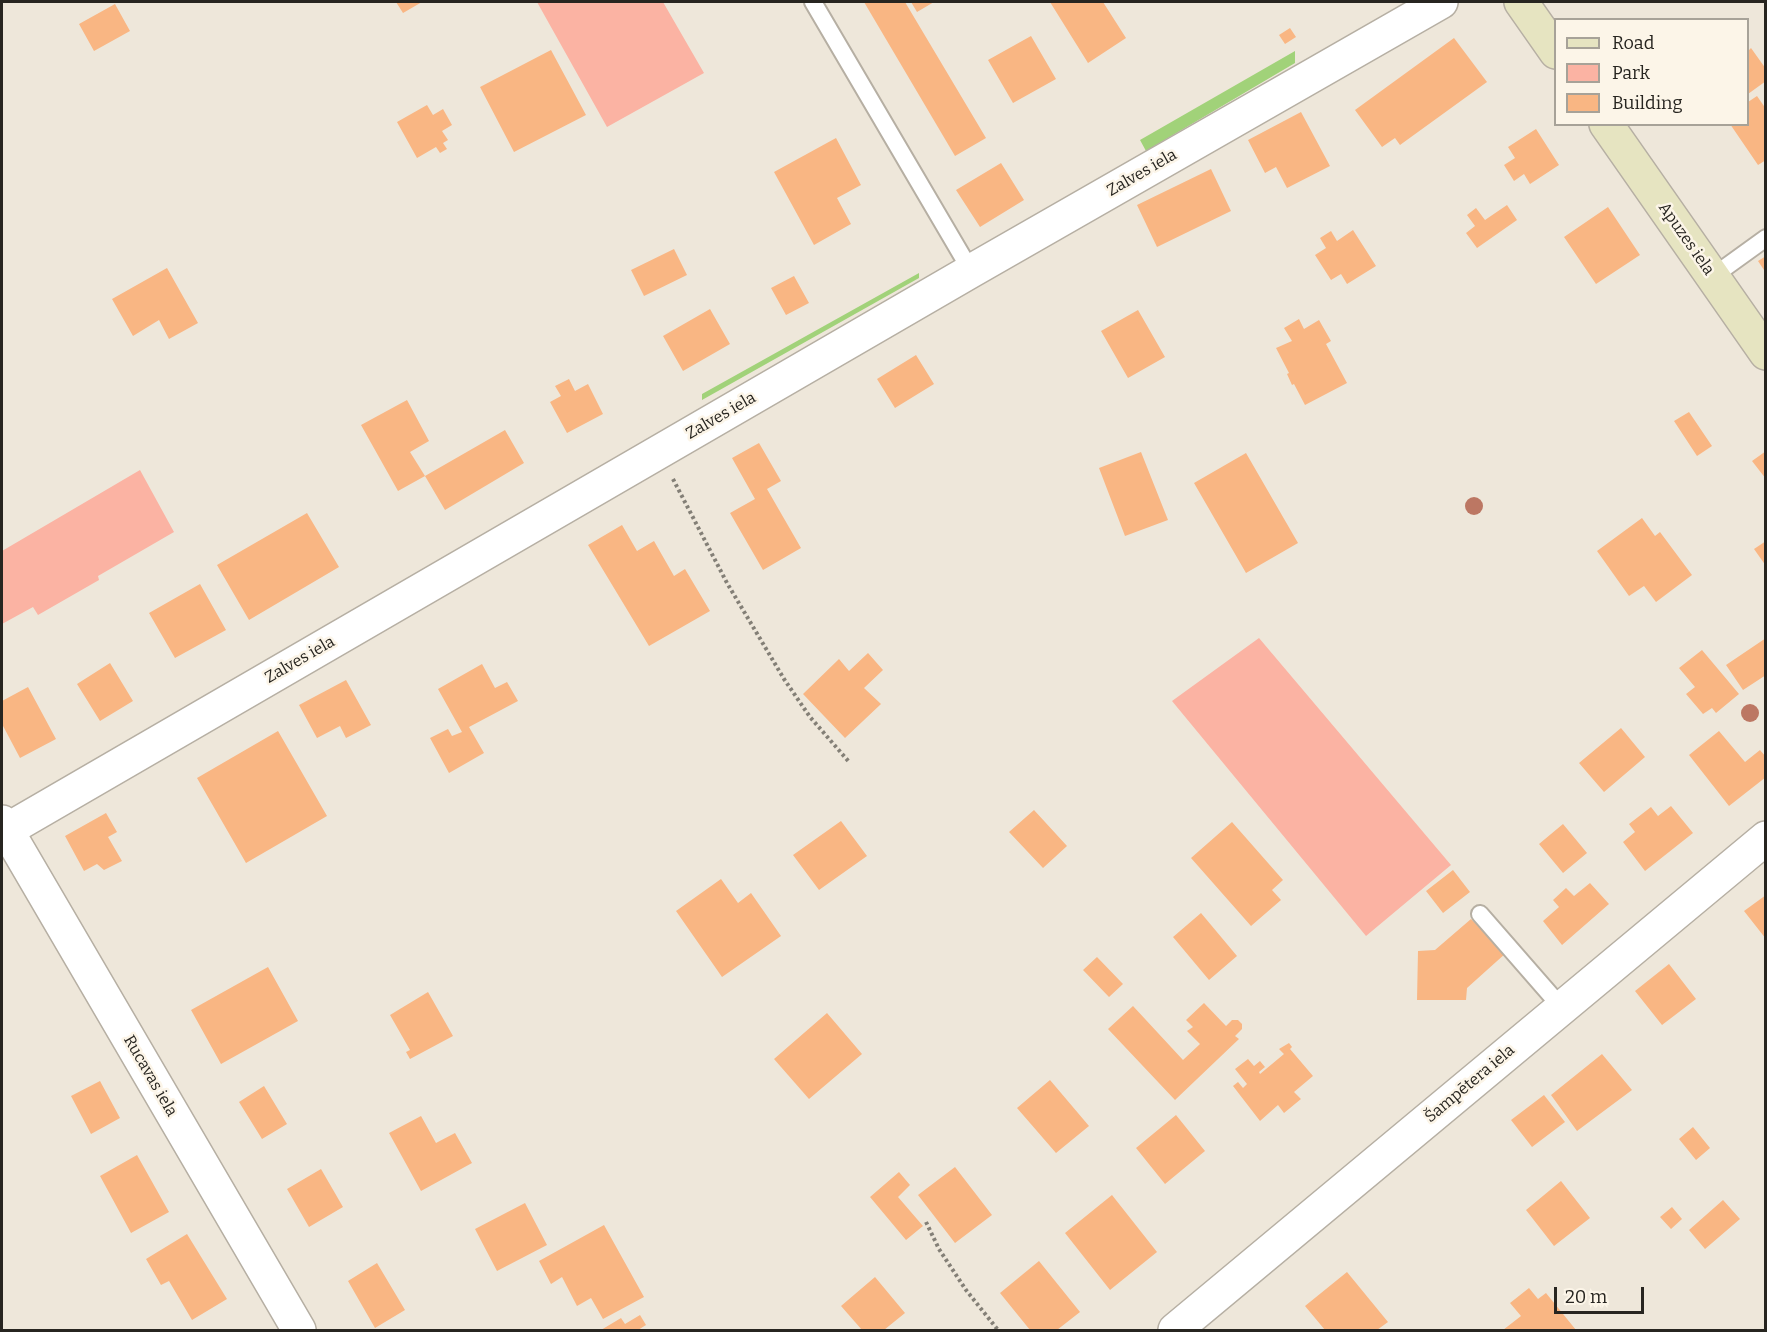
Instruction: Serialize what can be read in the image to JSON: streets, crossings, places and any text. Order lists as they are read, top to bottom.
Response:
{
  "streets": {
    "street": [
      "Zalves iela",
      "Apuzes iela",
      "Rucavas iela",
      "Šampētera iela"
    ]
  },
  "crossings": [
    ["Zalves iela", "Rucavas iela"]
  ],
  "legend": ["Road", "Park", "Building"],
  "scale_bar": "20 m"
}
